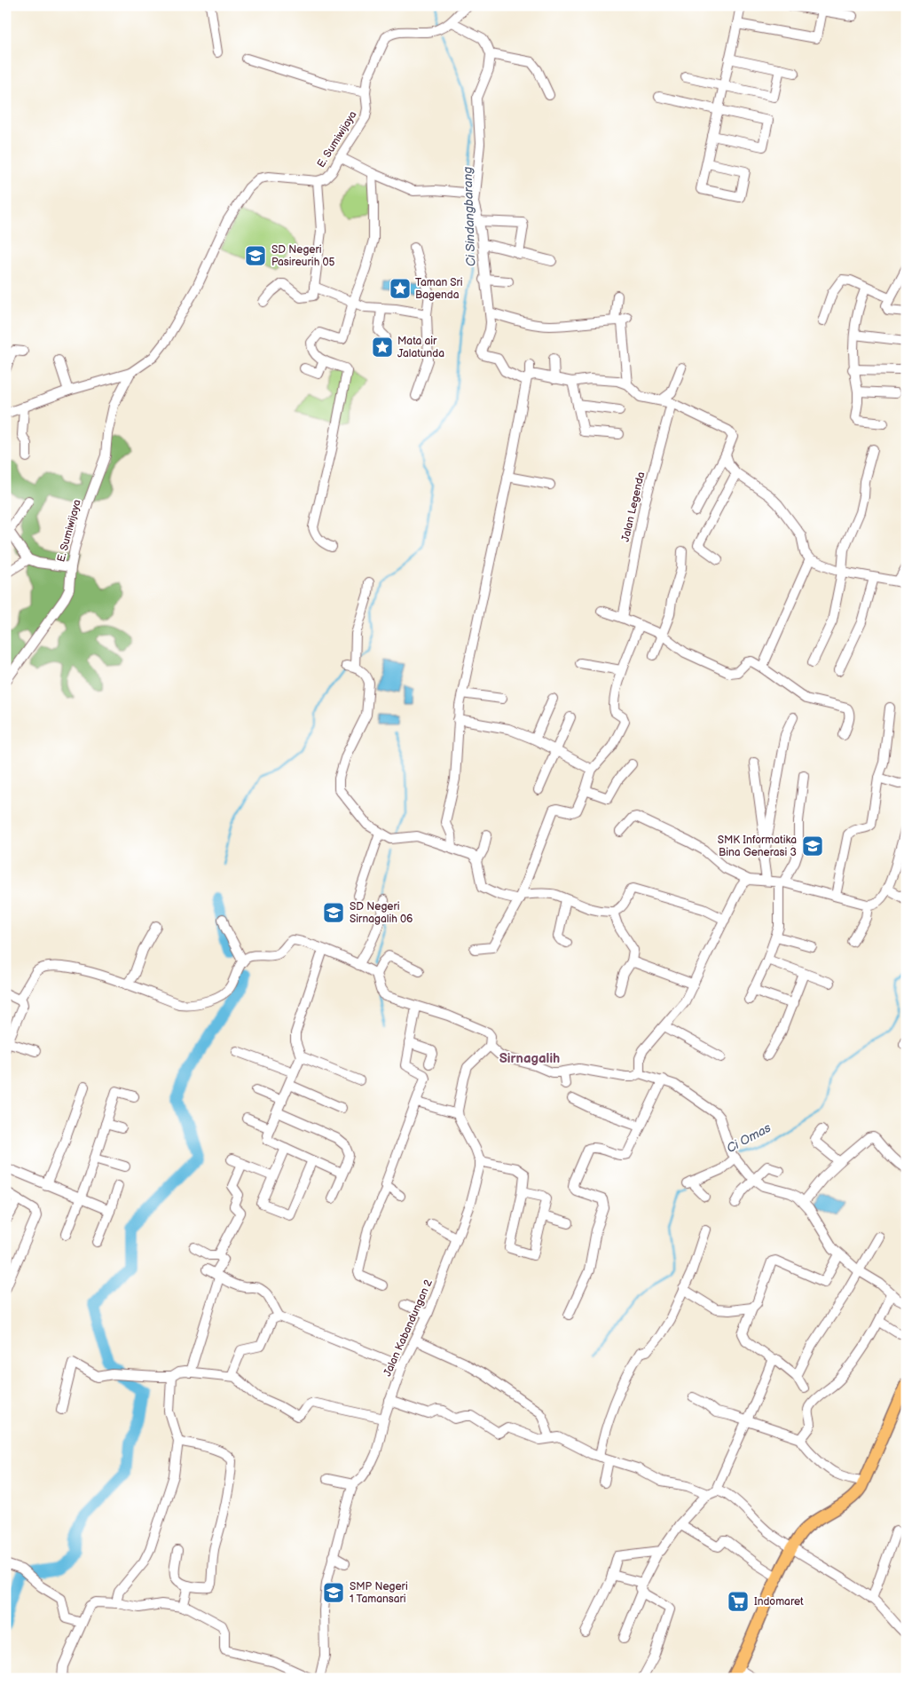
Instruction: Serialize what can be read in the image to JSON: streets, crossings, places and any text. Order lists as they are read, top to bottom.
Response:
{
  "streets": {
    "street": ["E. Sumiwijaya", "Jalan Legenda", "Jalan Kabandungan 2"]
  },
  "districts": ["Sirnagalih"],
  "water": ["Ci Sindangbarang", "Ci Omas"],
  "places": {
    "school or university": [
      "SD Negeri Pasireurih 05",
      "SMK Informatika Bina Generasi 3",
      "SD Negeri Sirnagalih 06",
      "SMP Negeri 1 Tamansari"
    ],
    "place": ["Taman Sri Bagenda", "Mata air Jalatunda"],
    "supermarket": ["Indomaret"]
  }
}
